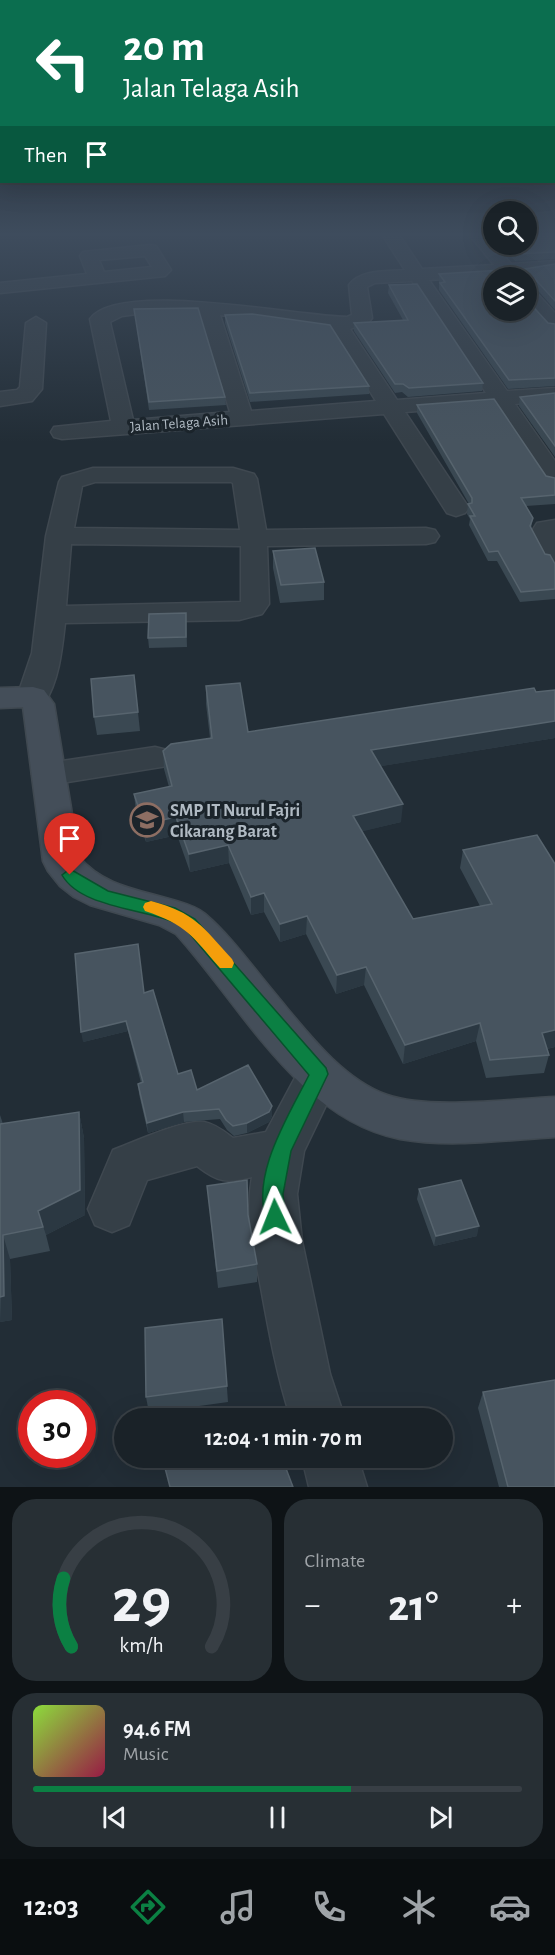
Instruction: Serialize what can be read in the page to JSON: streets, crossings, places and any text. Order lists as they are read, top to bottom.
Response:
{
  "streets": {
    "street": ["Jalan Telaga Asih"]
  },
  "places": {
    "school or university": ["SMP IT Nurul Fajri Cikarang Barat"]
  },
  "page": {
    "turn": ["20 m", "Jalan Telaga Asih"],
    "then": "Then",
    "limit": "30",
    "trip": "12:04 · 1 min · 70 m",
    "tile": "Climate",
    "heat": ["−", "21°", "+"],
    "song": ["94.6 FM", "Music"],
    "tabs": "12:03",
    "gauge": ["29", "km/h"]
  }
}
